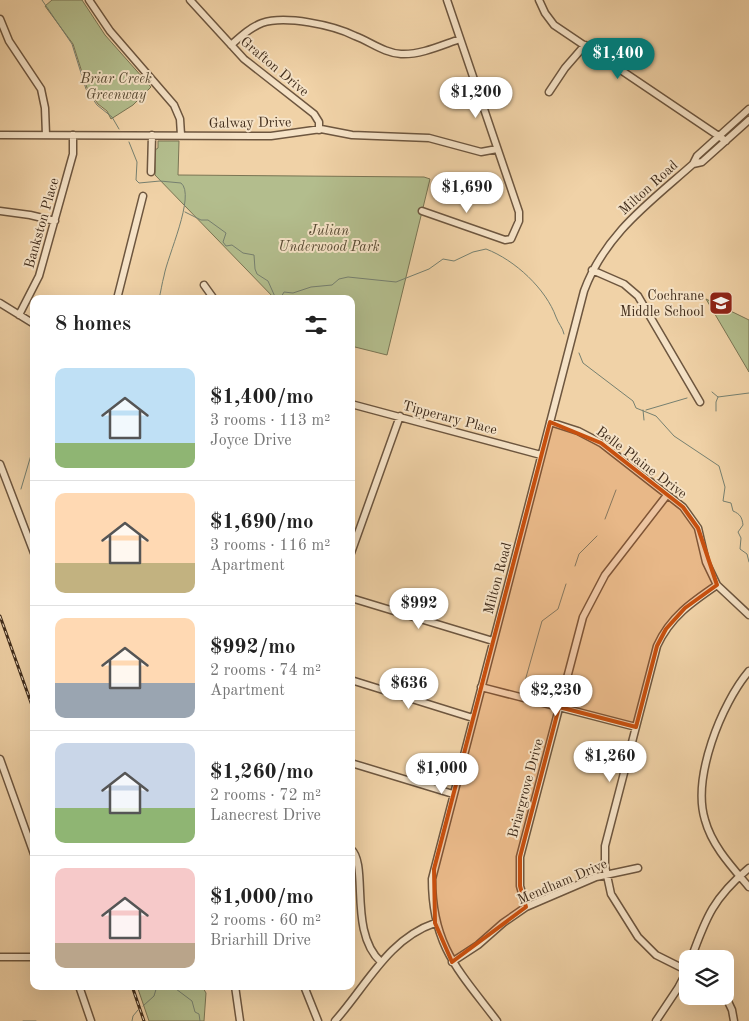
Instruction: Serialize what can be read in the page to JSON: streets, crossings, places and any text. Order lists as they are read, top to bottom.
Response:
{
  "streets": {
    "street": [
      "Grafton Drive",
      "Galway Drive",
      "Milton Road",
      "Bankston Place",
      "Tipperary Place",
      "Belle Plaine Drive",
      "Briargrove Drive",
      "Mendham Drive"
    ]
  },
  "crossings": [
    ["Grafton Drive", "Galway Drive"],
    ["Galway Drive", "Bankston Place"],
    ["Milton Road", "Tipperary Place"],
    ["Milton Road", "Belle Plaine Drive"],
    ["Milton Road", "Mendham Drive"],
    ["Belle Plaine Drive", "Briargrove Drive"],
    ["Briargrove Drive", "Mendham Drive"]
  ],
  "parks": ["Briar Creek Greenway", "Julian Underwood Park"],
  "places": {
    "school or university": ["Cochrane Middle School"]
  },
  "page": {
    "price": [
      "$1,400",
      "$1,200",
      "$1,690",
      "$992",
      "$636",
      "$2,230",
      "$1,260",
      "$1,000"
    ],
    "heading": "8 homes",
    "list": [
      {
        "name": "$1,400/mo",
        "note": "3 rooms · 113 m² · Joyce Drive"
      },
      {
        "name": "$1,690/mo",
        "note": "3 rooms · 116 m² · Apartment"
      },
      {
        "name": "$992/mo",
        "note": "2 rooms · 74 m² · Apartment"
      },
      {
        "name": "$1,260/mo",
        "note": "2 rooms · 72 m² · Lanecrest Drive"
      },
      {
        "name": "$1,000/mo",
        "note": "2 rooms · 60 m² · Briarhill Drive"
      }
    ]
  }
}
